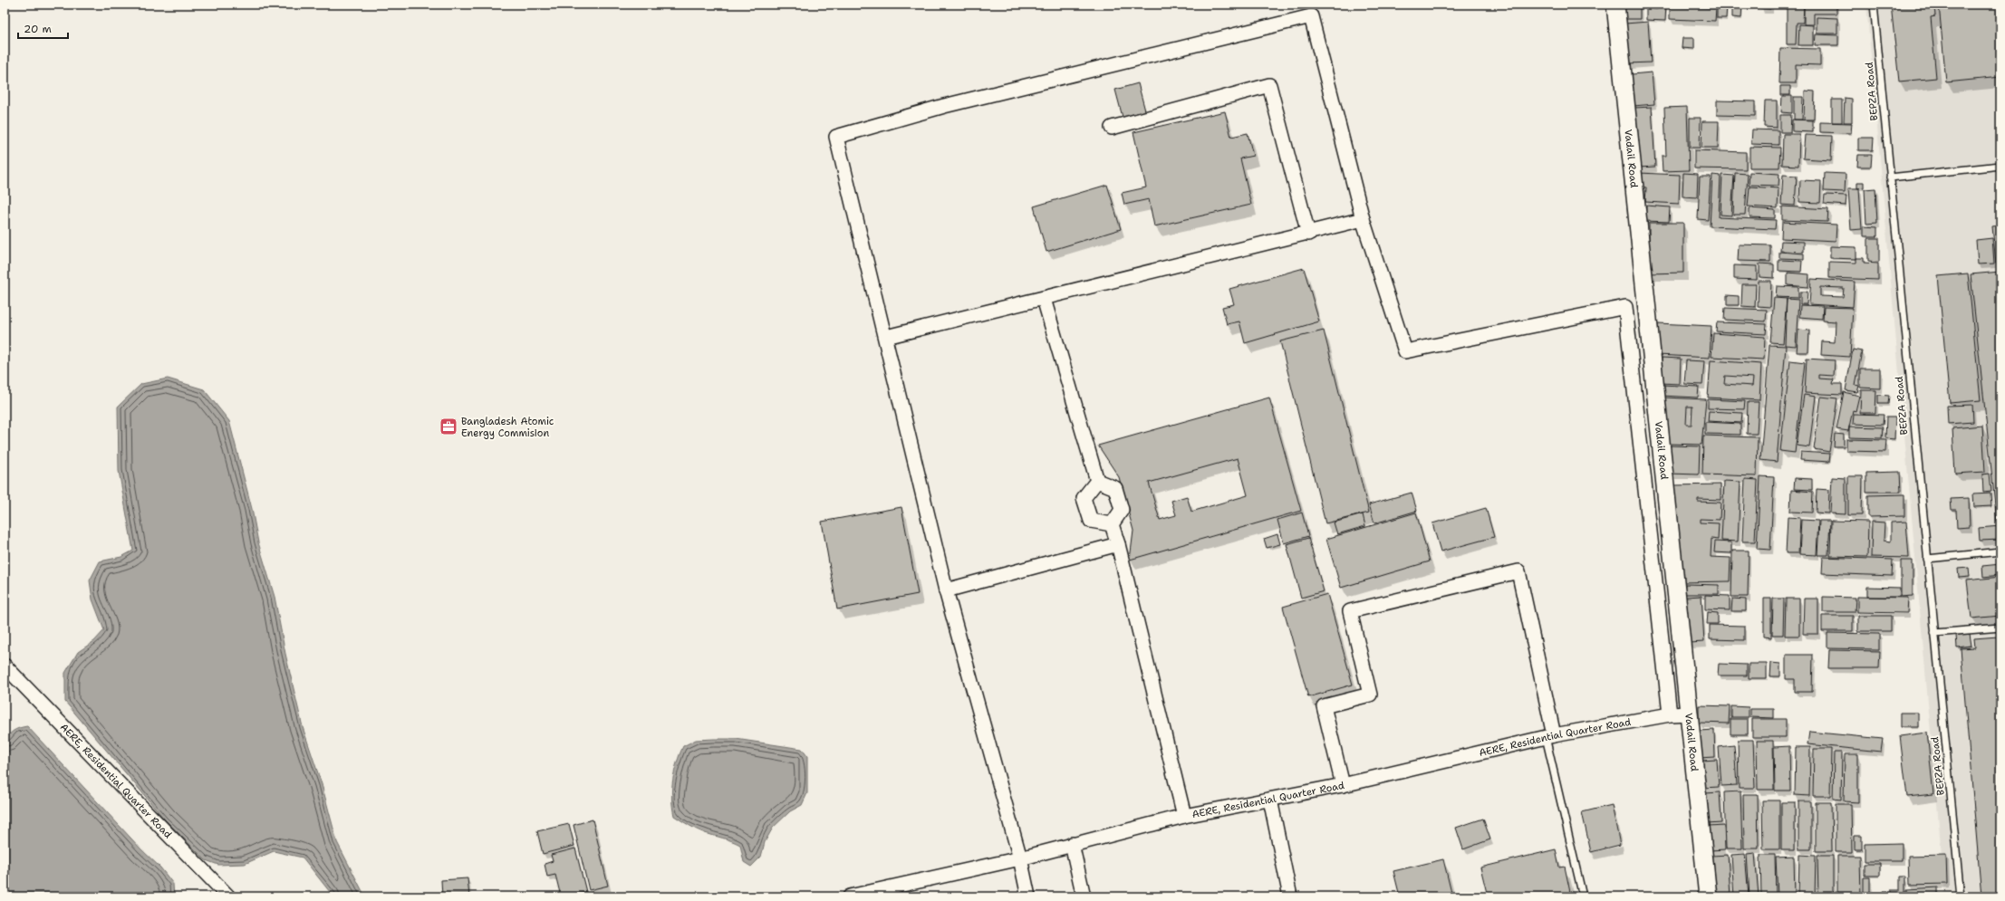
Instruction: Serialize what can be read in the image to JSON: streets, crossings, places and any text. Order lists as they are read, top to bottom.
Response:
{
  "streets": {
    "street": ["Vadail Road", "AERE, Residential Quarter Road"],
    "lane": ["BEPZA Road"]
  },
  "crossings": [
    ["Vadail Road", "AERE, Residential Quarter Road"]
  ],
  "places": {
    "office": ["Bangladesh Atomic Energy Commision"]
  },
  "scale_bar": "20 m"
}
